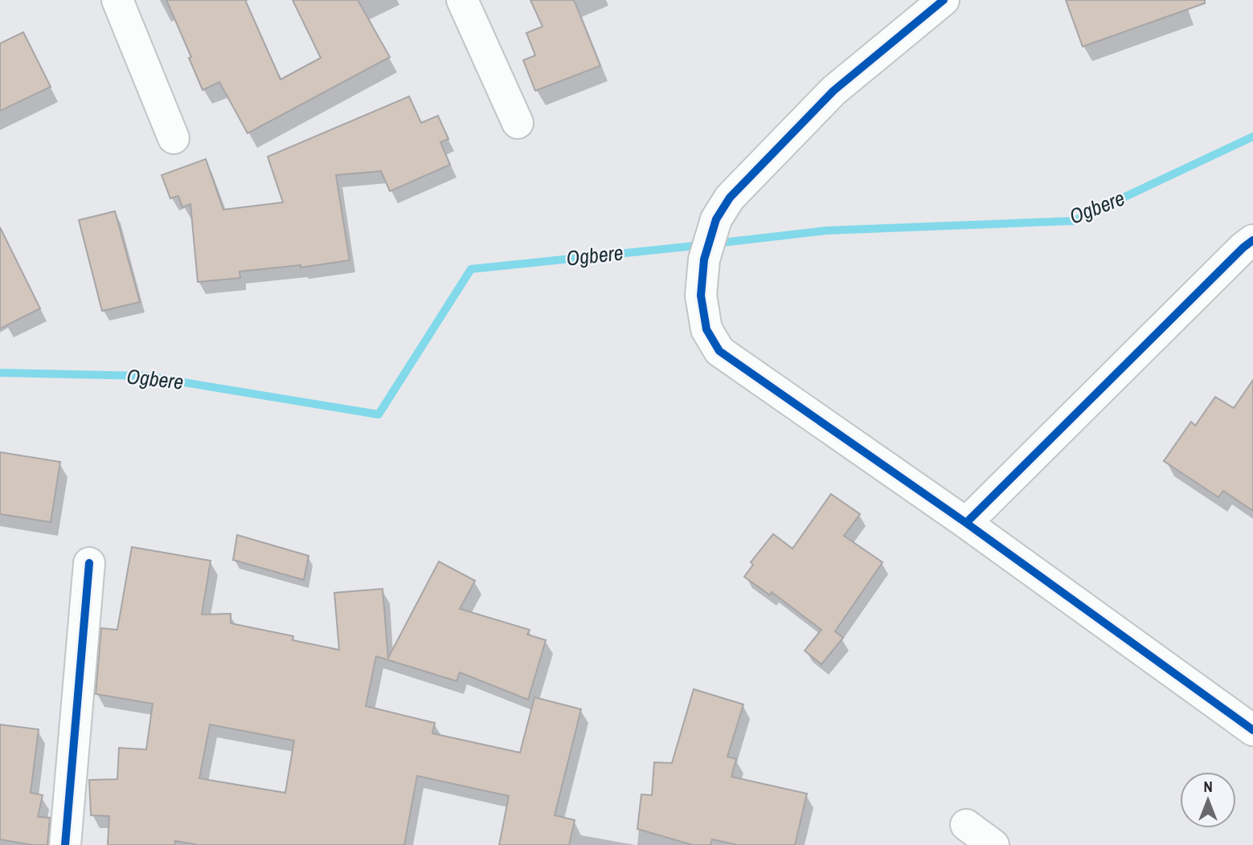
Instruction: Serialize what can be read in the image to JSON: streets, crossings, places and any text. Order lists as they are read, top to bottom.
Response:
{
  "water": ["Ogbere"],
  "north": "top"
}
